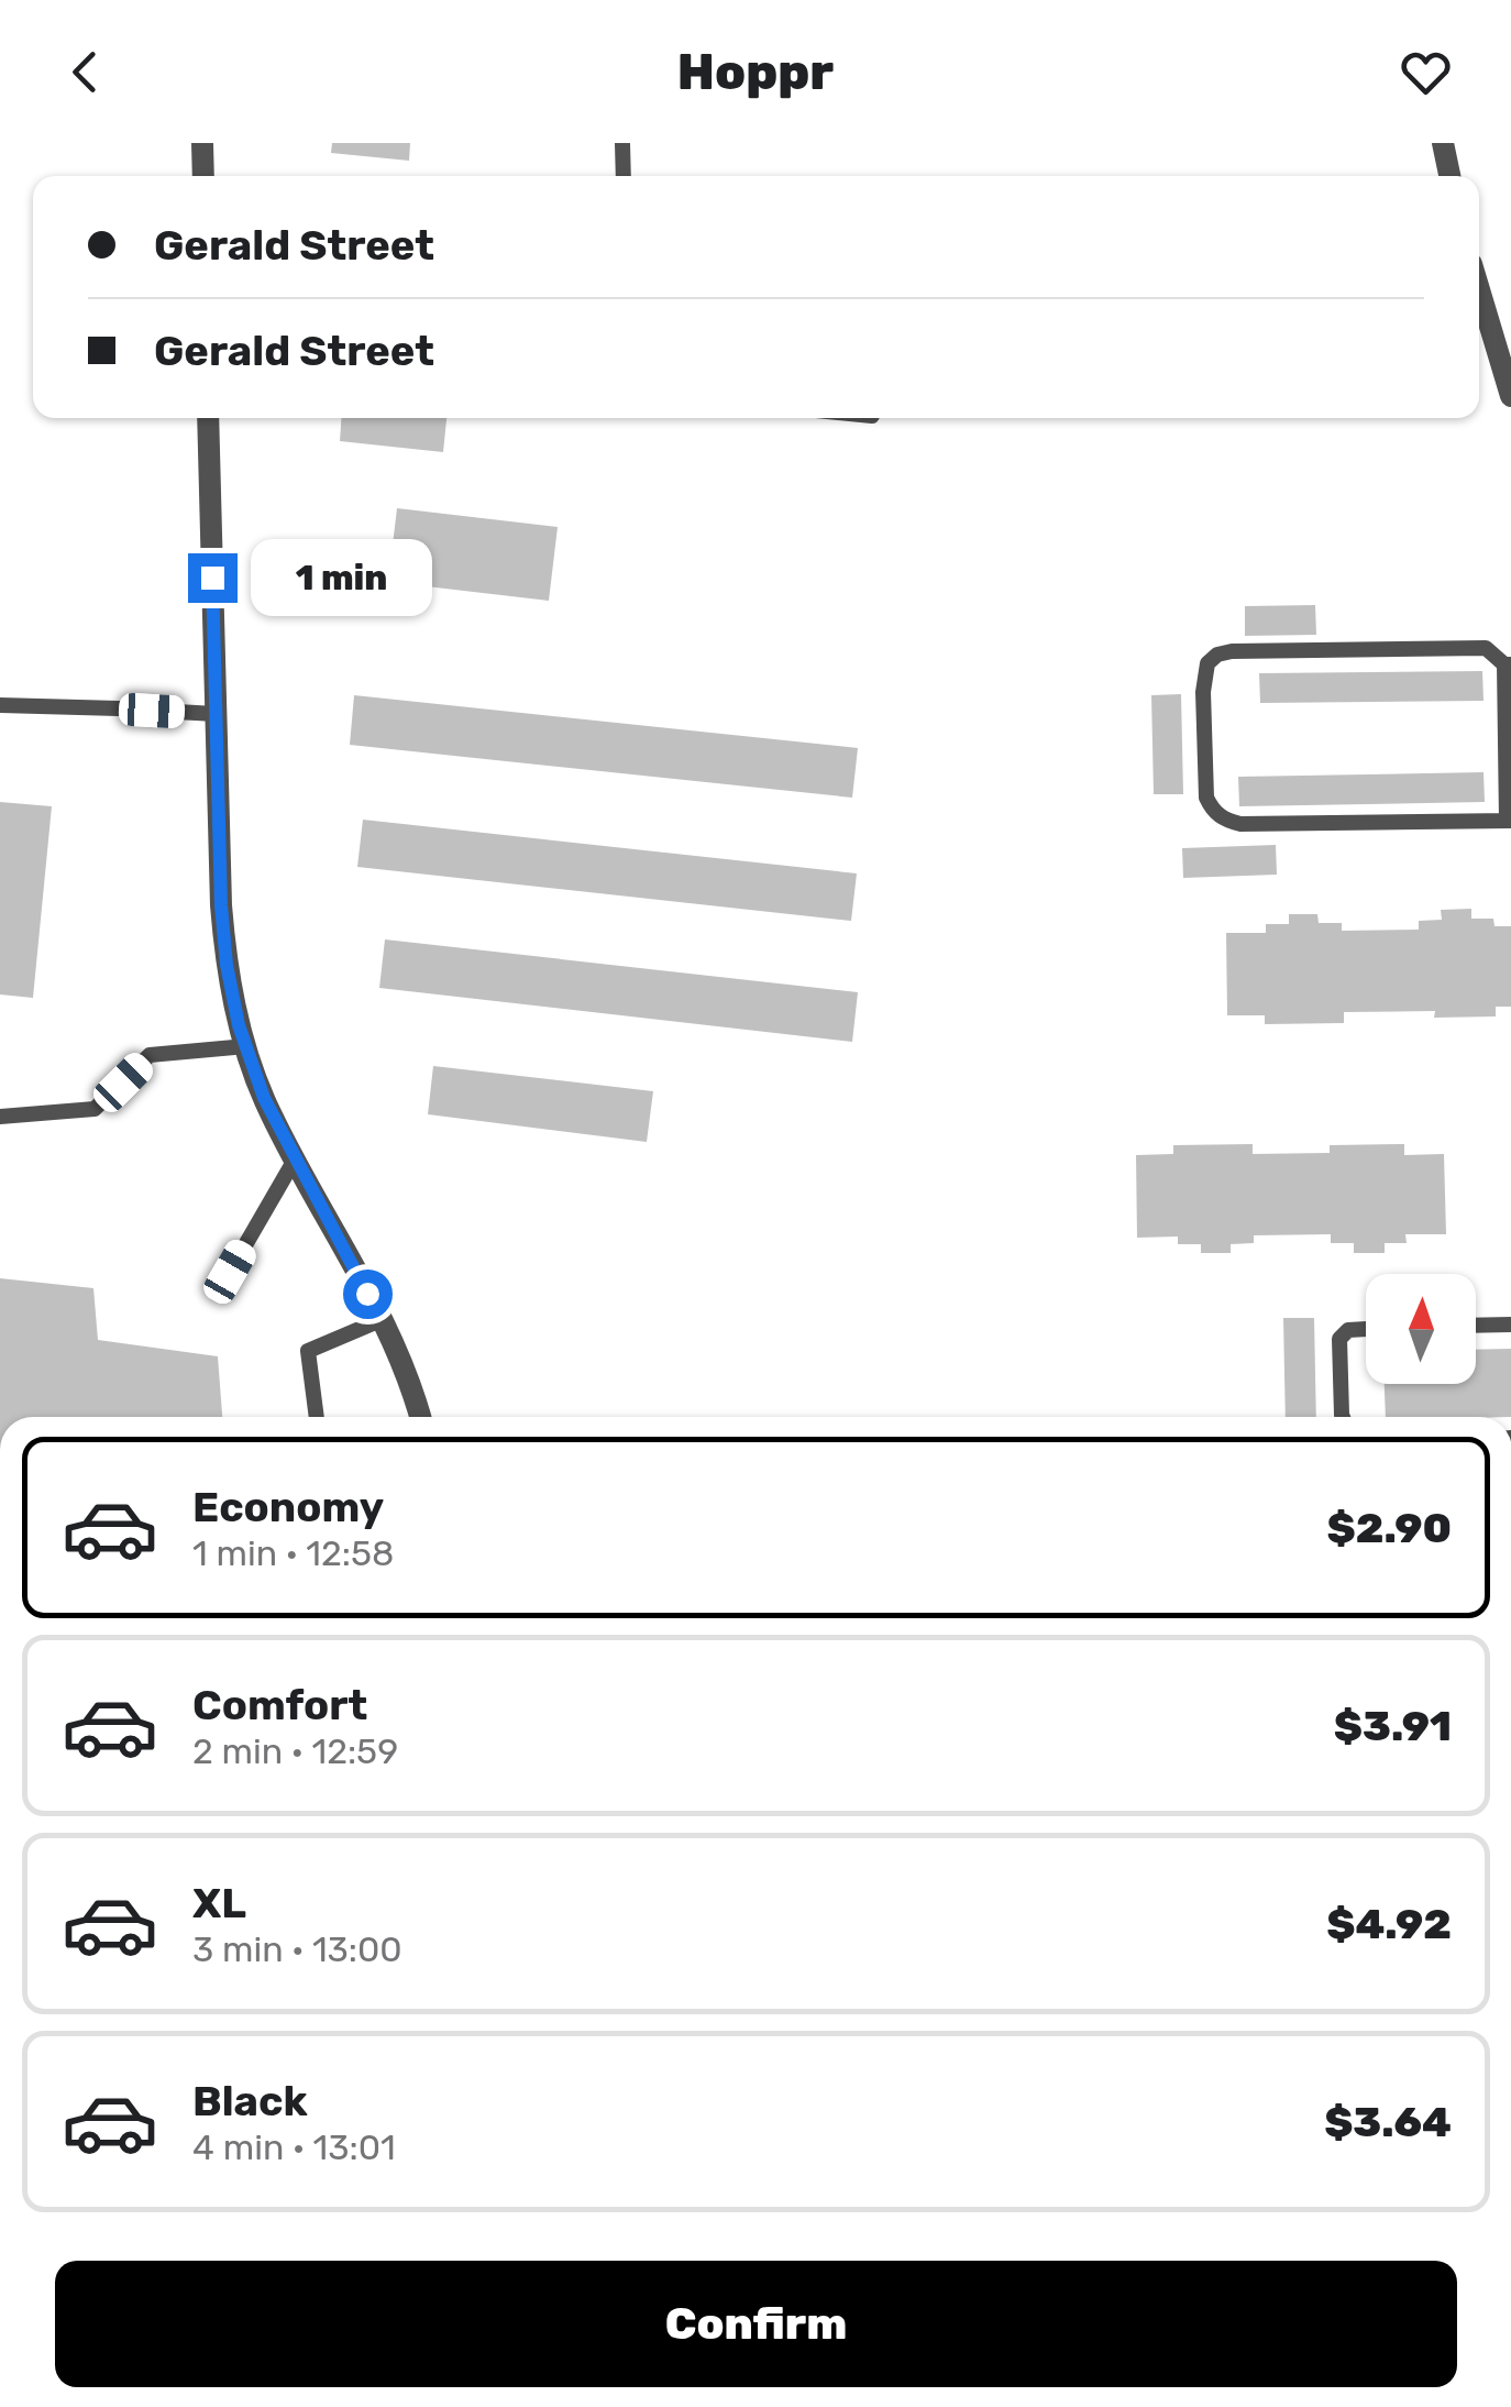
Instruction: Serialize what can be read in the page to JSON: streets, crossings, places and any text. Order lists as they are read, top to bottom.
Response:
{
  "north": "top",
  "page": {
    "header": "Hoppr",
    "banner": ["Gerald Street", "Gerald Street"],
    "bubble": "1 min",
    "list": [
      {
        "name": "Economy",
        "note": "1 min · 12:58",
        "value": "$2.90"
      },
      {
        "name": "Comfort",
        "note": "2 min · 12:59",
        "value": "$3.91"
      },
      {
        "name": "XL",
        "note": "3 min · 13:00",
        "value": "$4.92"
      },
      {
        "name": "Black",
        "note": "4 min · 13:01",
        "value": "$3.64"
      }
    ],
    "buttons": "Confirm"
  }
}
